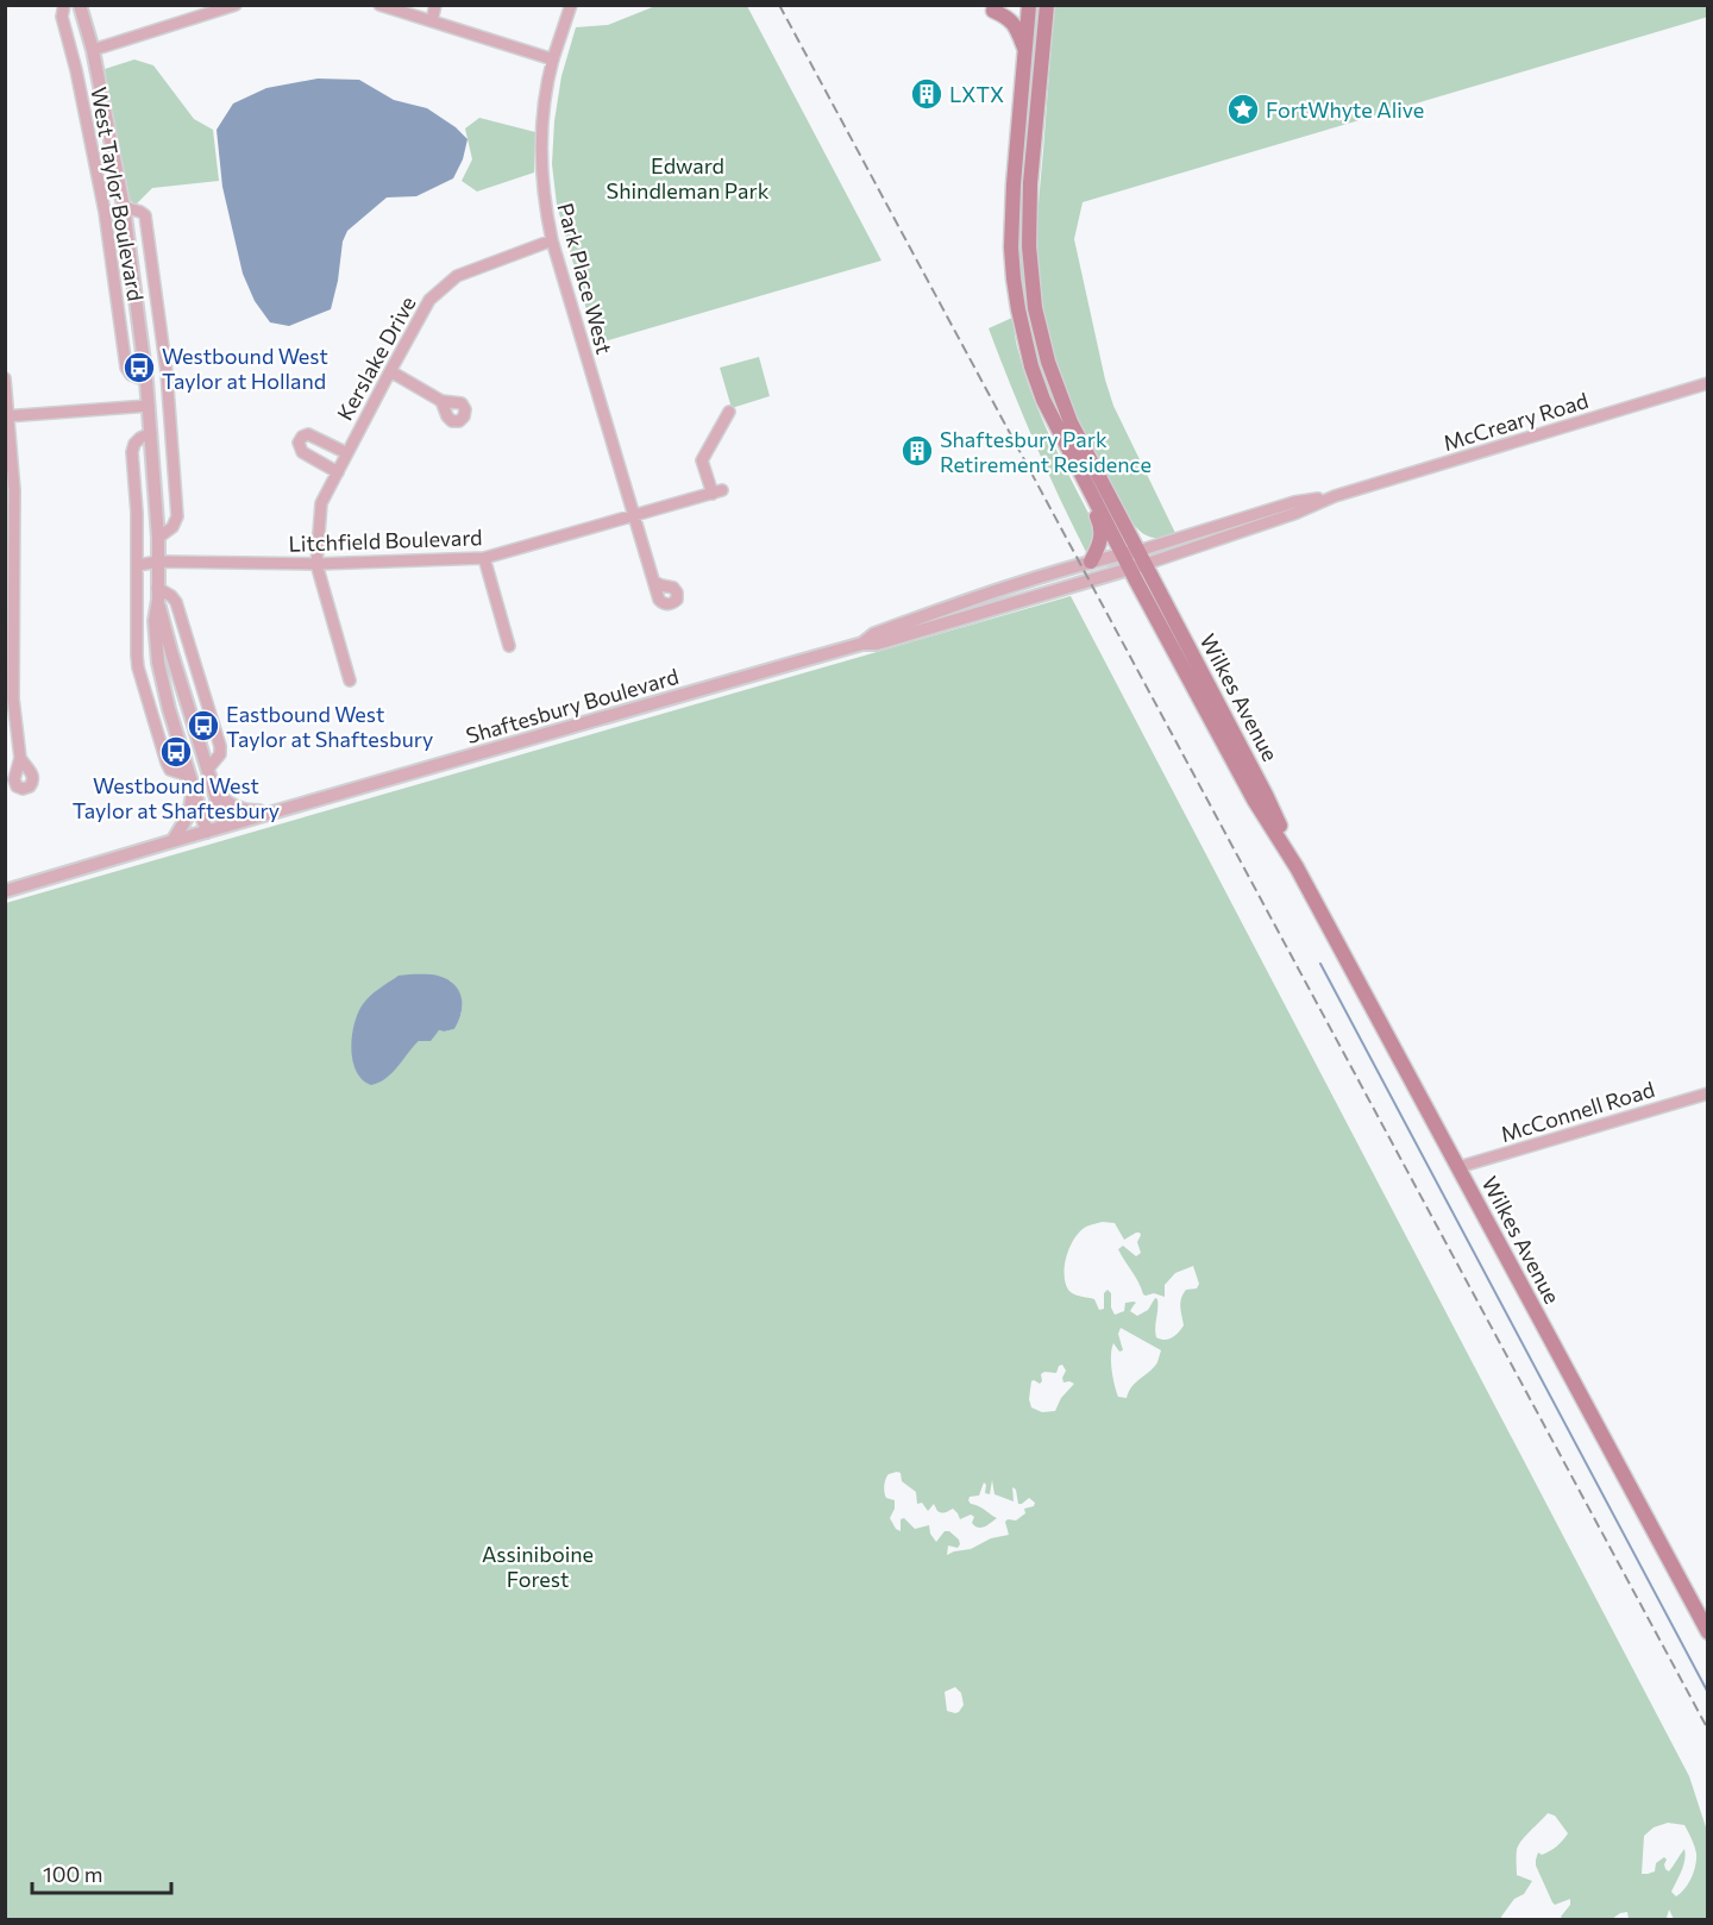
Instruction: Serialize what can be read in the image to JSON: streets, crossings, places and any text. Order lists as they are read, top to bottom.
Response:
{
  "streets": {
    "main road": ["Wilkes Avenue"],
    "street": [
      "West Taylor Boulevard",
      "Park Place West",
      "Kerslake Drive",
      "McCreary Road",
      "Litchfield Boulevard",
      "Shaftesbury Boulevard",
      "McConnell Road"
    ]
  },
  "crossings": [
    ["West Taylor Boulevard", "Litchfield Boulevard"],
    ["West Taylor Boulevard", "Shaftesbury Boulevard"],
    ["Park Place West", "Kerslake Drive"],
    ["Park Place West", "Litchfield Boulevard"],
    ["Kerslake Drive", "Litchfield Boulevard"],
    ["McCreary Road", "Wilkes Avenue"],
    ["McCreary Road", "Shaftesbury Boulevard"],
    ["Wilkes Avenue", "Shaftesbury Boulevard"],
    ["Wilkes Avenue", "McConnell Road"]
  ],
  "parks": ["Edward Shindleman Park", "Assiniboine Forest"],
  "places": {
    "building": ["LXTX", "Shaftesbury Park Retirement Residence"],
    "place": ["FortWhyte Alive"],
    "bus stop": ["Westbound West Taylor at Holland", "Eastbound West Taylor at Shaftesbury", "Westbound West Taylor at Shaftesbury"]
  },
  "scale_bar": "100 m"
}
